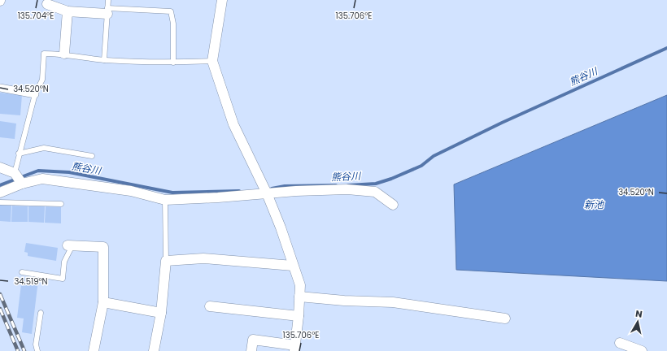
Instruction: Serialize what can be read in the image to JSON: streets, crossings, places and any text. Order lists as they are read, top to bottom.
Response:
{
  "water": ["熊谷川", "新池"],
  "north": "top",
  "coordinates": [
    "135.704°E",
    "135.706°E",
    "34.520°N",
    "34.519°N"
  ]
}
